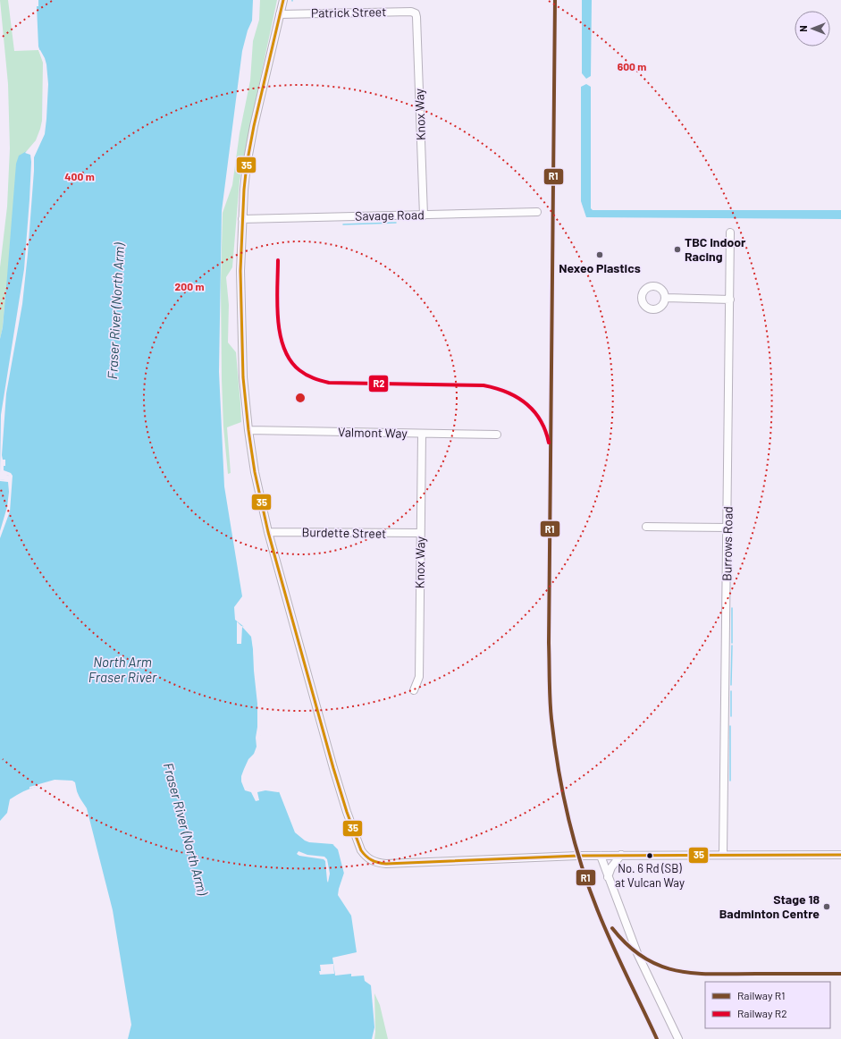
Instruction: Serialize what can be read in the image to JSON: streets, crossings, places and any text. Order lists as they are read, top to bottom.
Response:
{
  "streets": {
    "street": [
      "Patrick Street",
      "Knox Way",
      "Savage Road",
      "Valmont Way",
      "Burdette Street",
      "Burrows Road"
    ]
  },
  "crossings": [
    ["Patrick Street", "Knox Way"],
    ["Knox Way", "Savage Road"],
    ["Knox Way", "Valmont Way"],
    ["Knox Way", "Burdette Street"]
  ],
  "water": ["Fraser River (North Arm)", "North Arm Fraser River"],
  "places": [
    "TBC Indoor Racing",
    "Nexeo Plastics",
    "No. 6 Rd (SB) at Vulcan Way",
    "Stage 18 Badminton Centre"
  ],
  "lines": ["rail line R1", "transit line 35", "rail line R2"],
  "legend": ["Railway R1", "Railway R2"],
  "north": "left",
  "rings": ["600 m", "400 m", "200 m"]
}
